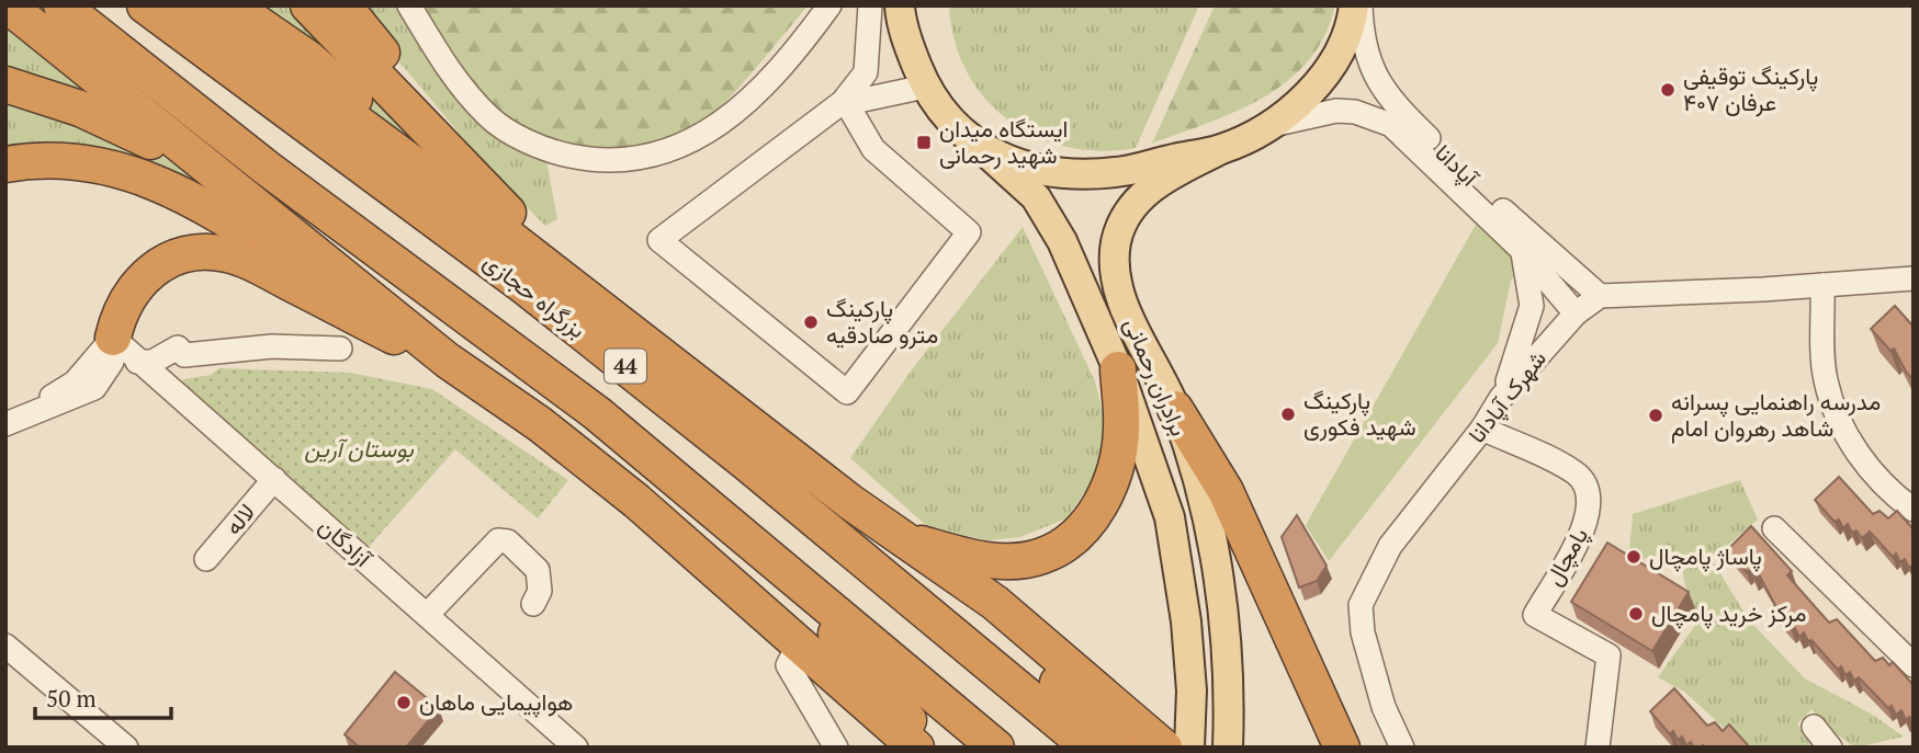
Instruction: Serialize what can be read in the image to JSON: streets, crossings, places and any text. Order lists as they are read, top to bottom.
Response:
{
  "streets": {
    "highway": ["بزرگراه حجازی", "44"],
    "main road": ["برادران رحمانی"],
    "street": [
      "آپادانا",
      "شهرک آپادانا",
      "لاله",
      "آزادگان",
      "پامچال"
    ]
  },
  "crossings": [
    ["آپادانا", "شهرک آپادانا"],
    ["شهرک آپادانا", "پامچال"],
    ["لاله", "آزادگان"]
  ],
  "parks": ["بوستان آرین"],
  "places": {
    "other": [
      "پارکینگ توقیفی عرفان ۴۰۷",
      "پارکینگ مترو صادقیه",
      "پارکینگ شهید فکوری",
      "مدرسه راهنمایی پسرانه شاهد رهروان امام",
      "پاساژ پامچال",
      "مرکز خرید پامچال",
      "هواپیمایی ماهان"
    ],
    "transit": ["ایستگاه میدان شهید رحمانی"]
  },
  "scale_bar": "50 m"
}
